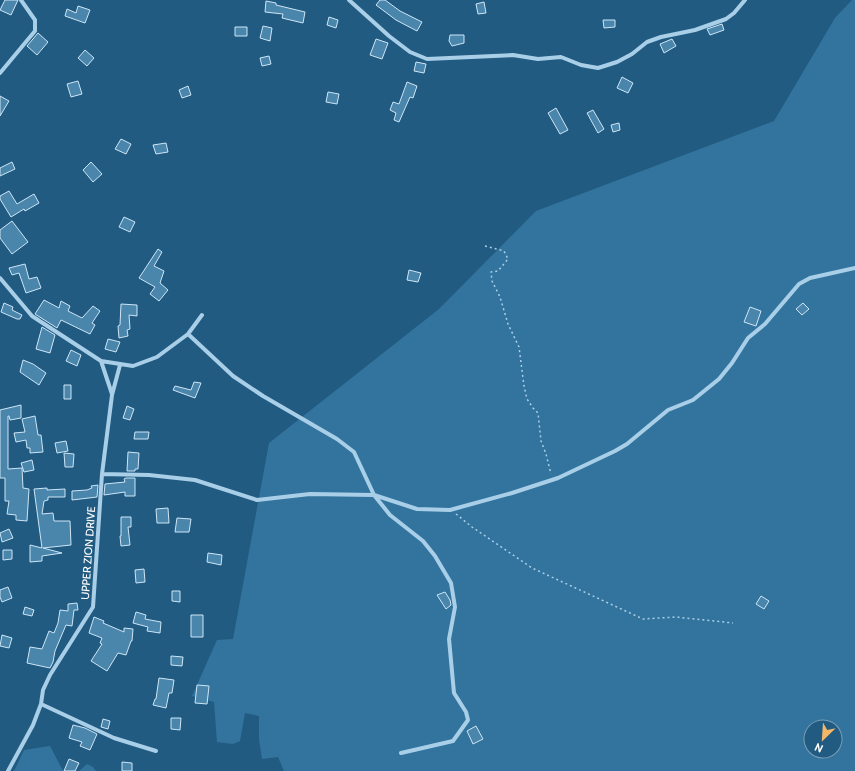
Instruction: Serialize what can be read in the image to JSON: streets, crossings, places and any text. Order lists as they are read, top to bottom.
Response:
{
  "streets": {
    "street": ["UPPER ZION DRIVE"]
  },
  "north": "bottom left"
}
